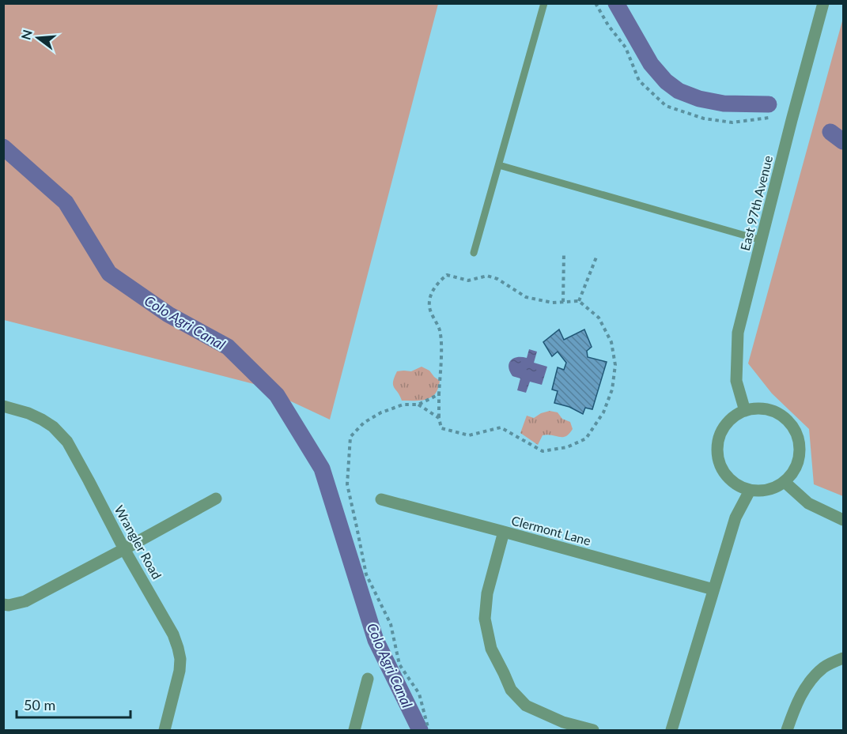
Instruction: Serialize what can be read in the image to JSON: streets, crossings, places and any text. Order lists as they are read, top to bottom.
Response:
{
  "streets": {
    "street": ["East 97th Avenue", "Clermont Lane", "Wrangler Road"]
  },
  "water": ["Colo Agri Canal"],
  "scale_bar": "50 m",
  "north": "left"
}
